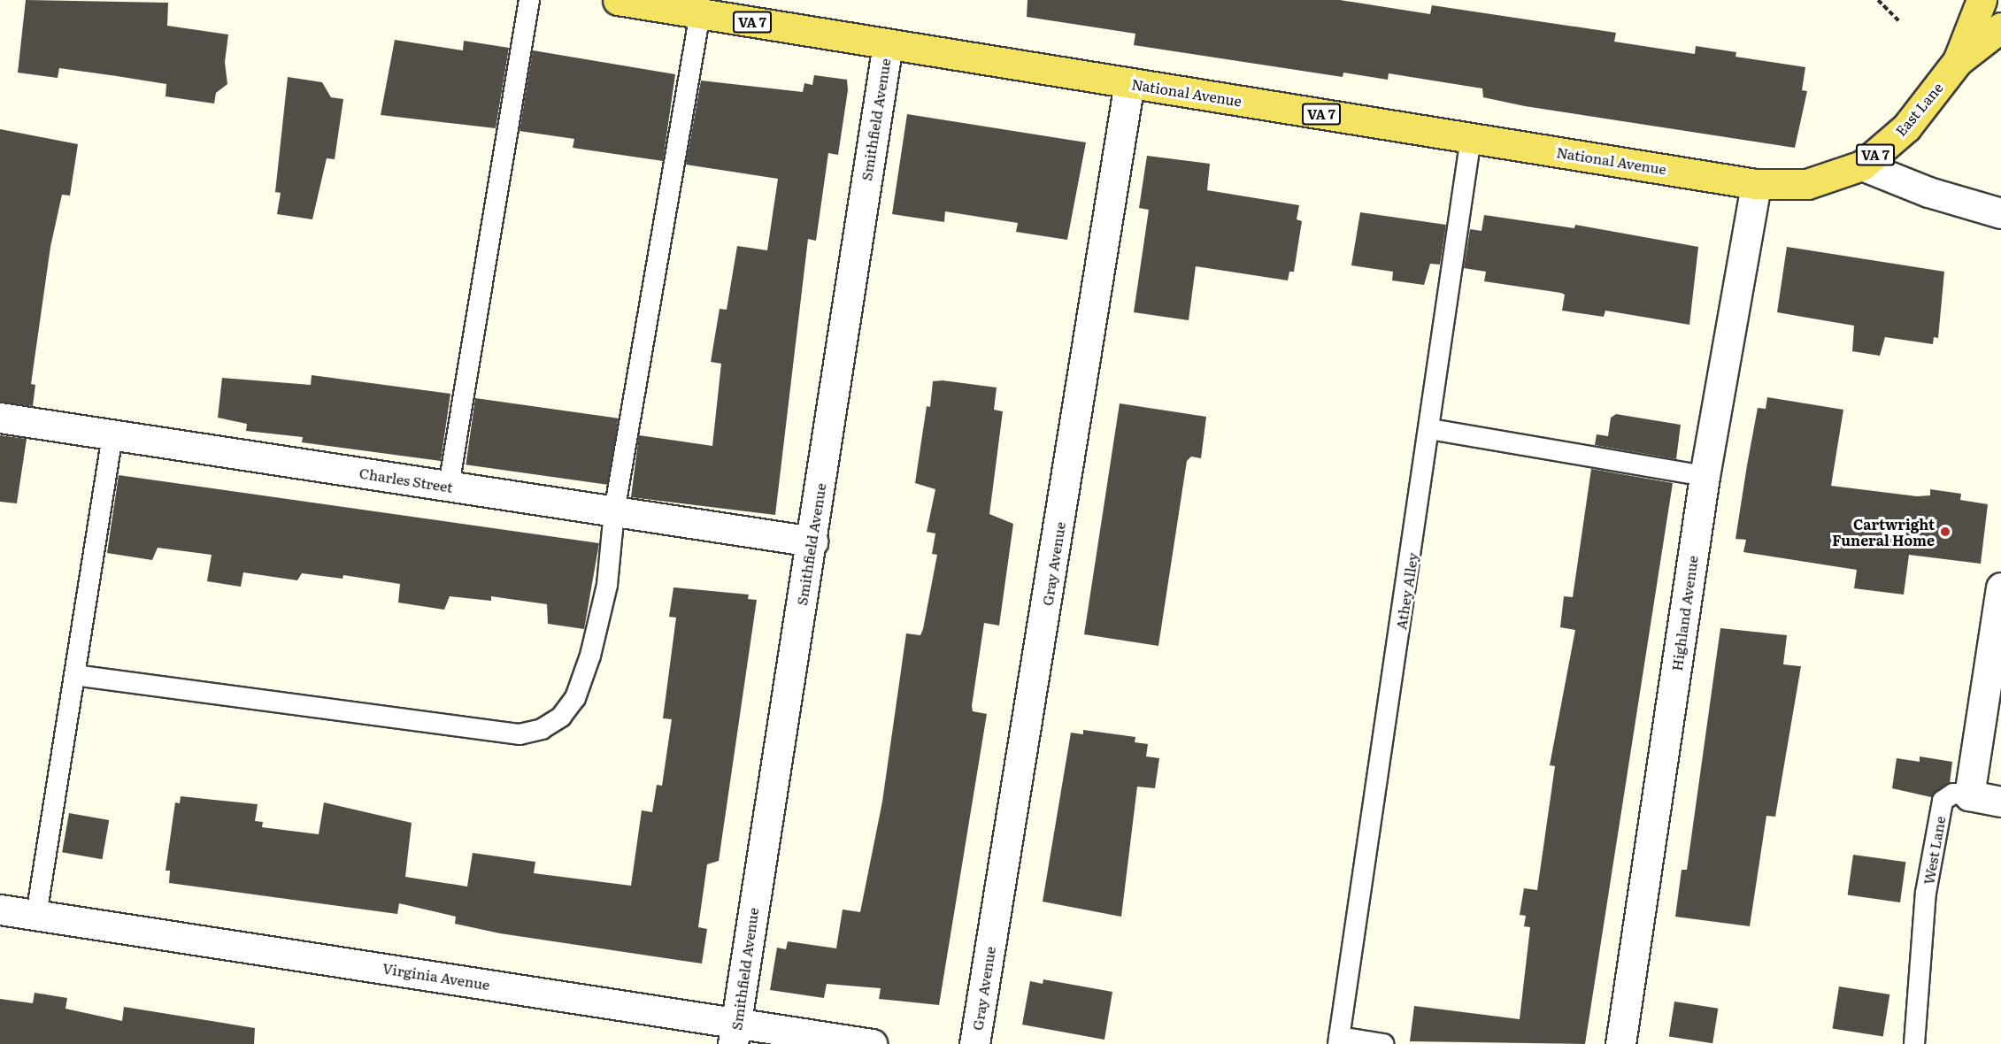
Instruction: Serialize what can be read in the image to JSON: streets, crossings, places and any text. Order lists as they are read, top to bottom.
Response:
{
  "streets": {
    "main road": ["VA 7", "National Avenue", "East Lane"],
    "street": [
      "Smithfield Avenue",
      "Charles Street",
      "Gray Avenue",
      "Highland Avenue",
      "Virginia Avenue"
    ],
    "lane": ["Athey Alley", "West Lane"]
  },
  "crossings": [
    ["National Avenue", "East Lane"],
    ["National Avenue", "Smithfield Avenue"],
    ["National Avenue", "Gray Avenue"],
    ["National Avenue", "Athey Alley"],
    ["National Avenue", "Highland Avenue"],
    ["East Lane", "Highland Avenue"],
    ["Smithfield Avenue", "Charles Street"],
    ["Smithfield Avenue", "Virginia Avenue"]
  ],
  "places": ["Cartwright Funeral Home"]
}
